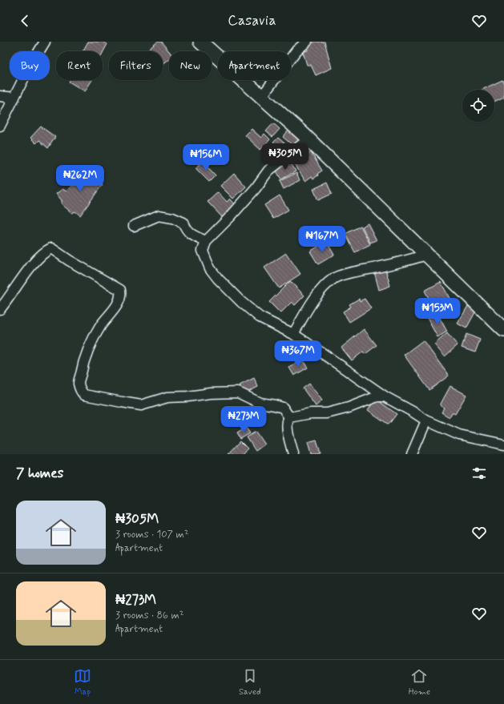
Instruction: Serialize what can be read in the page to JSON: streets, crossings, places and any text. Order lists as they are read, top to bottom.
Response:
{
  "page": {
    "header": "Casavia",
    "chip": [
      "Buy",
      "Rent",
      "Filters",
      "New",
      "Apartment"
    ],
    "price": [
      "₦305M",
      "₦156M",
      "₦262M",
      "₦167M",
      "₦153M",
      "₦367M",
      "₦273M"
    ],
    "heading": "7 homes",
    "list": [
      {
        "name": "₦305M",
        "note": "3 rooms · 107 m² · Apartment"
      },
      {
        "name": "₦273M",
        "note": "3 rooms · 86 m² · Apartment"
      }
    ],
    "tabs": ["Map", "Saved", "Home"]
  }
}
